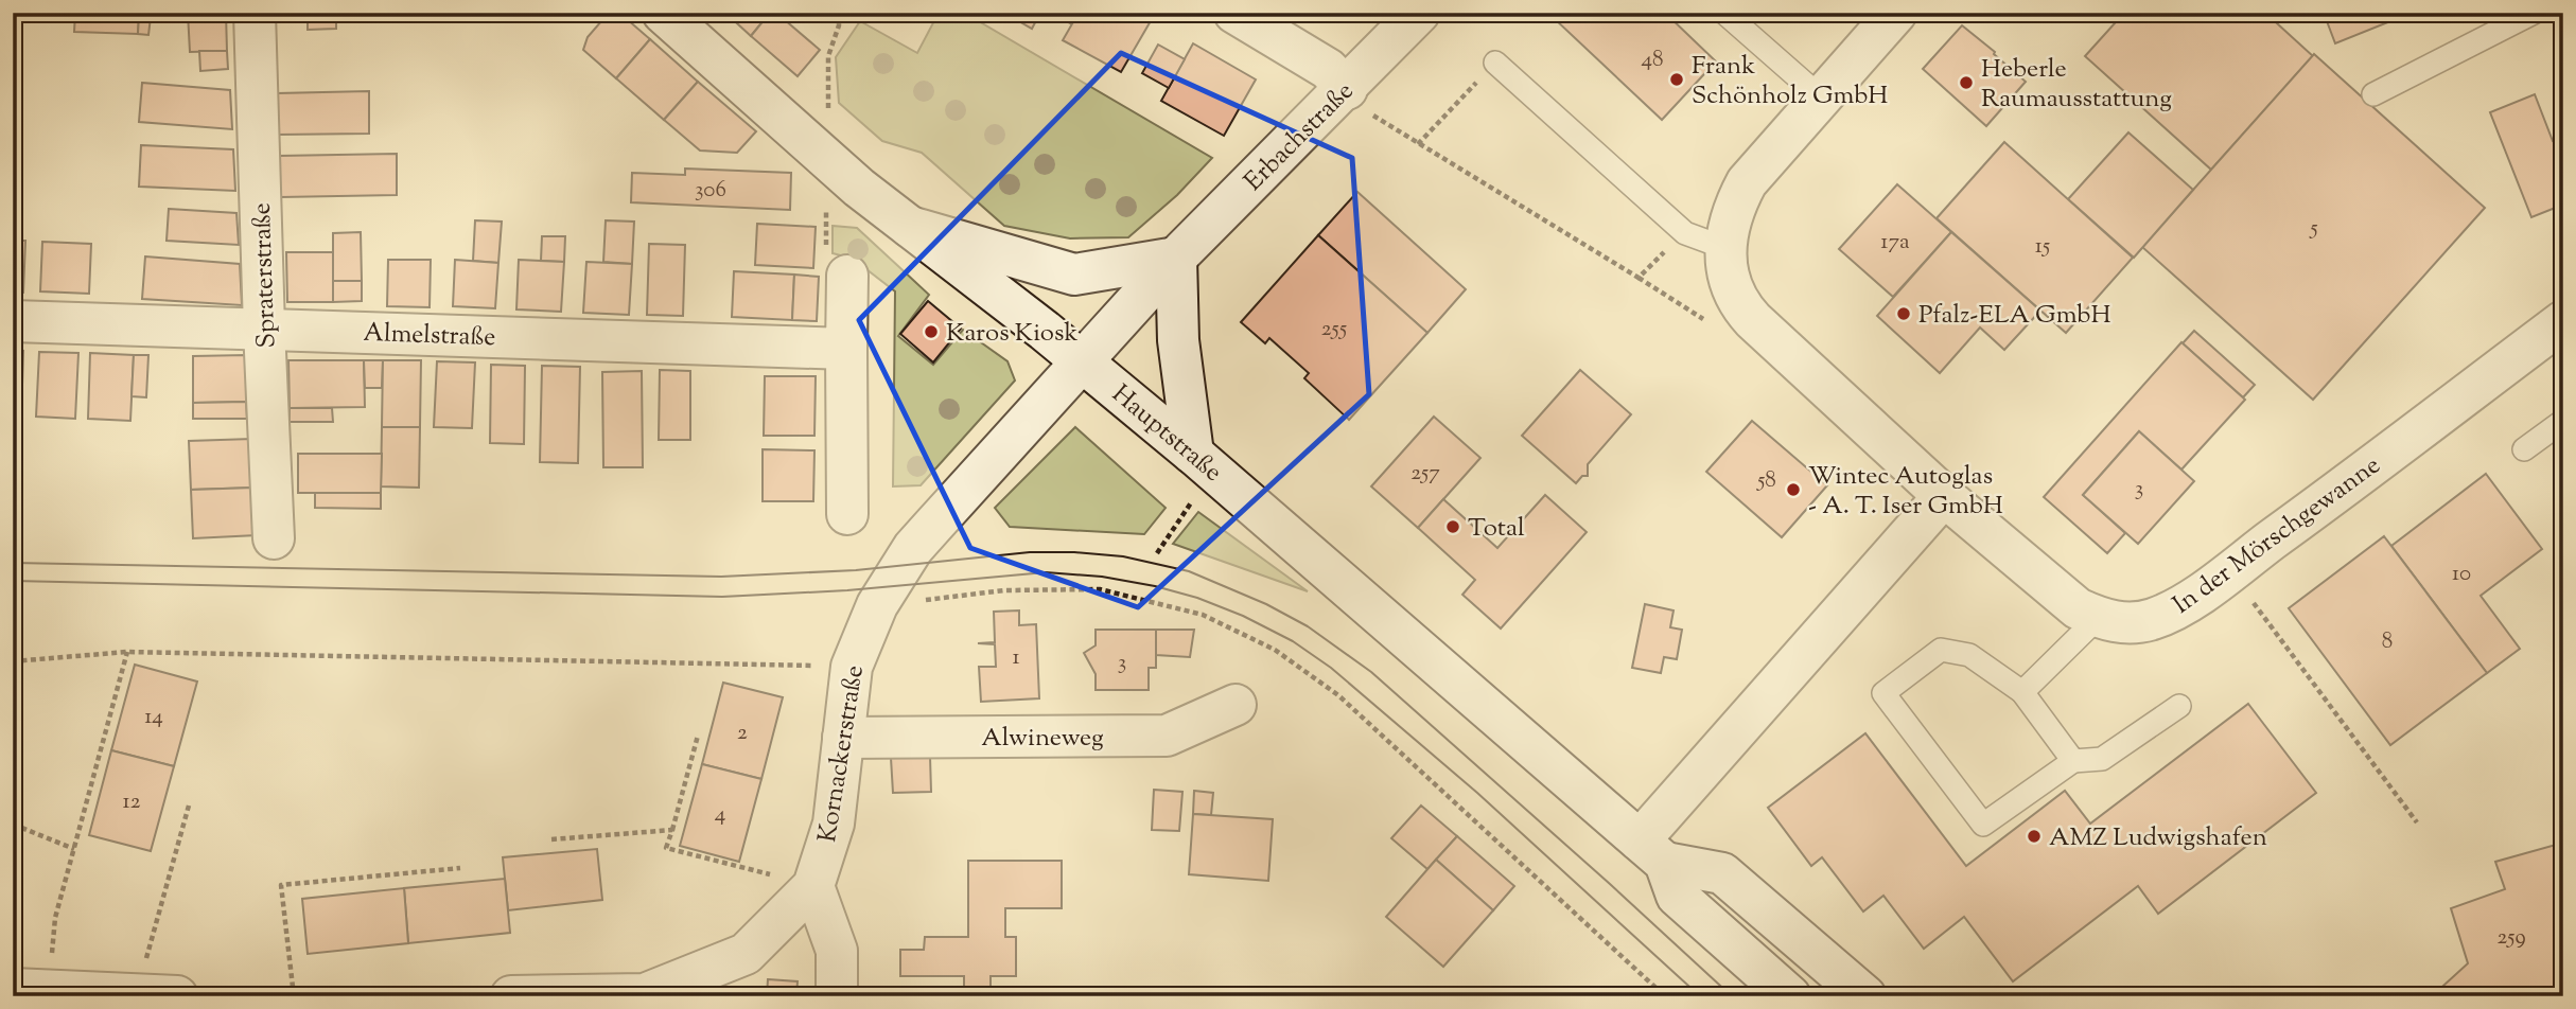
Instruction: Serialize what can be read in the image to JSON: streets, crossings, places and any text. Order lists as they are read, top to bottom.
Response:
{
  "streets": {
    "street": [
      "Erbachstraße",
      "Spraterstraße",
      "Almelstraße",
      "Hauptstraße",
      "In der Mörschgewanne",
      "Alwineweg",
      "Kornackerstraße"
    ]
  },
  "crossings": [
    ["Erbachstraße", "Hauptstraße"],
    ["Erbachstraße", "Kornackerstraße"],
    ["Spraterstraße", "Almelstraße"],
    ["Hauptstraße", "Kornackerstraße"],
    ["Alwineweg", "Kornackerstraße"]
  ],
  "places": [
    "Frank Schönholz GmbH",
    "Heberle Raumausstattung",
    "Pfalz-ELA GmbH",
    "Karos Kiosk",
    "Wintec Autoglas - A. T. Iser GmbH",
    "Total",
    "AMZ Ludwigshafen"
  ],
  "house_numbers": [
    "48",
    "306",
    "5",
    "17a",
    "15",
    "255",
    "257",
    "58",
    "3",
    "10",
    "8",
    "1",
    "3",
    "14",
    "2",
    "12",
    "4",
    "259"
  ]
}
